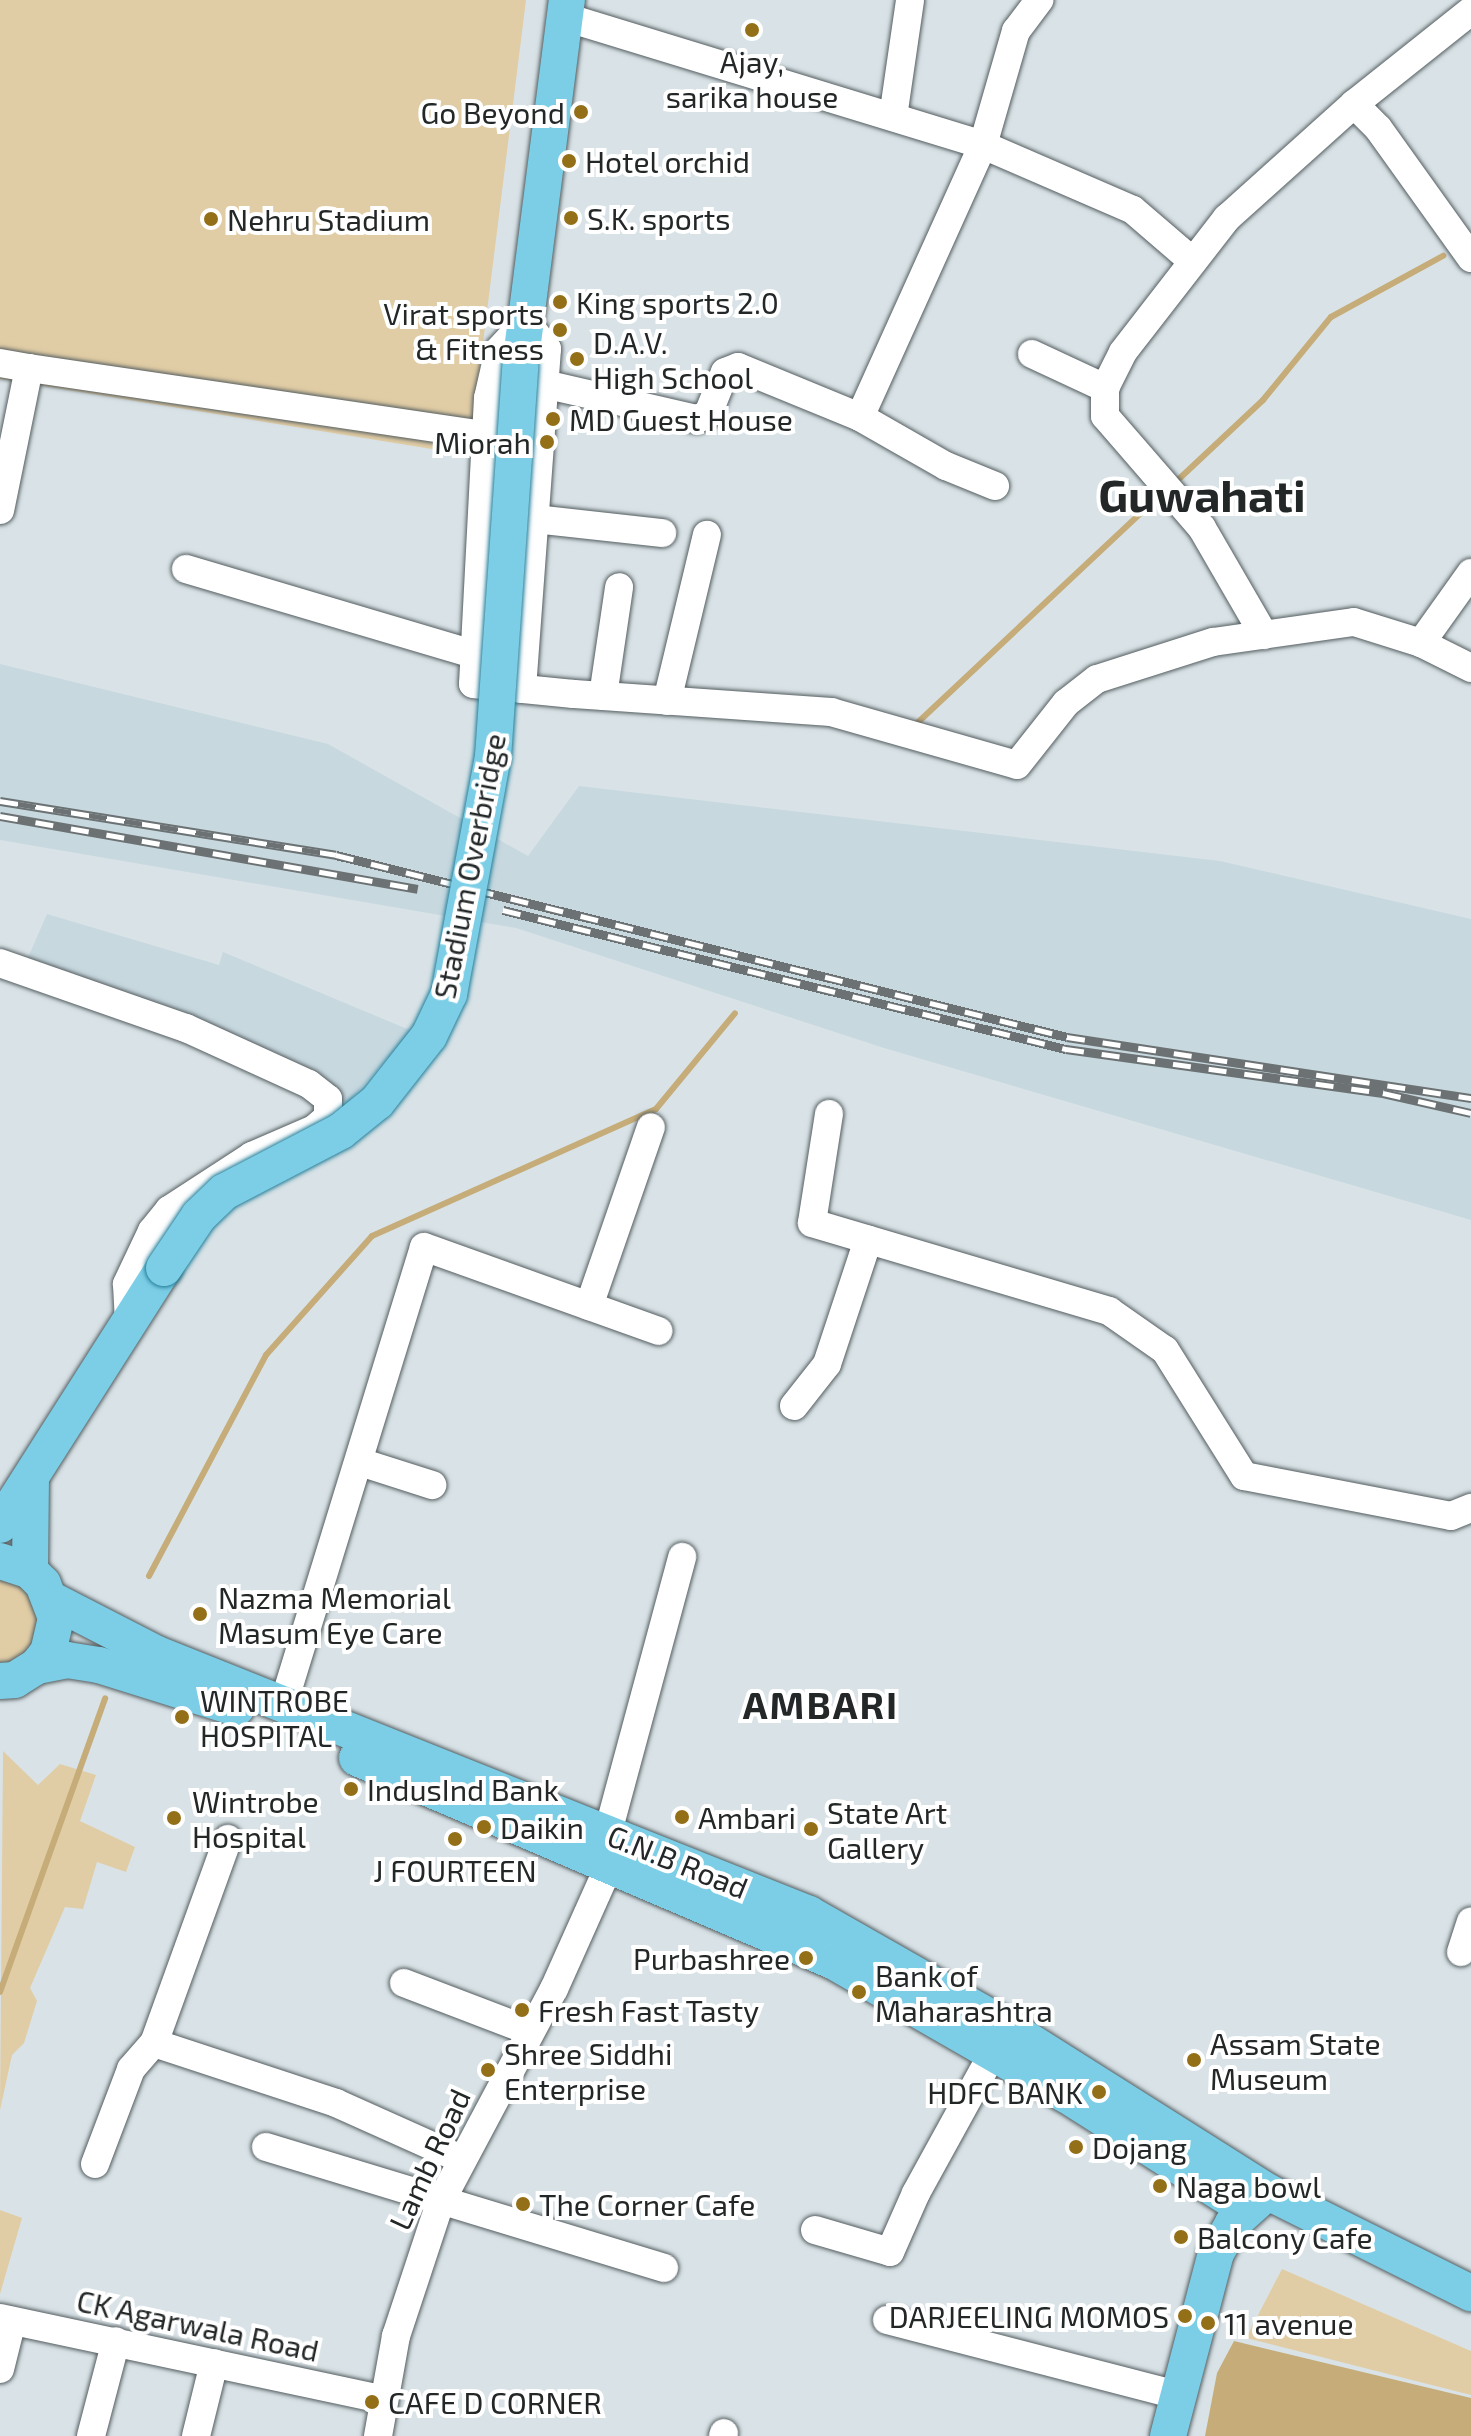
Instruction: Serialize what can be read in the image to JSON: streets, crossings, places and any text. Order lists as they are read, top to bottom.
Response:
{
  "streets": {
    "main road": ["Stadium Overbridge", "G.N.B Road"],
    "street": ["Lamb Road", "CK Agarwala Road"]
  },
  "crossings": [
    ["G.N.B Road", "Lamb Road"],
    ["Lamb Road", "CK Agarwala Road"]
  ],
  "districts": ["Guwahati", "AMBARI"],
  "places": [
    "Ajay, sarika house",
    "Go Beyond",
    "Hotel orchid",
    "S.K. sports",
    "Nehru Stadium",
    "King sports 2.0",
    "Virat sports & Fitness",
    "D.A.V. High School",
    "MD Guest House",
    "Miorah",
    "Nazma Memorial Masum Eye Care",
    "WINTROBE HOSPITAL",
    "IndusInd Bank",
    "Ambari",
    "Wintrobe Hospital",
    "Daikin",
    "State Art Gallery",
    "J FOURTEEN",
    "Purbashree",
    "Bank of Maharashtra",
    "Fresh Fast Tasty",
    "Assam State Museum",
    "Shree Siddhi Enterprise",
    "HDFC BANK",
    "Dojang",
    "Naga bowl",
    "The Corner Cafe",
    "Balcony Cafe",
    "DARJEELING MOMOS",
    "11 avenue",
    "CAFE D CORNER"
  ]
}
